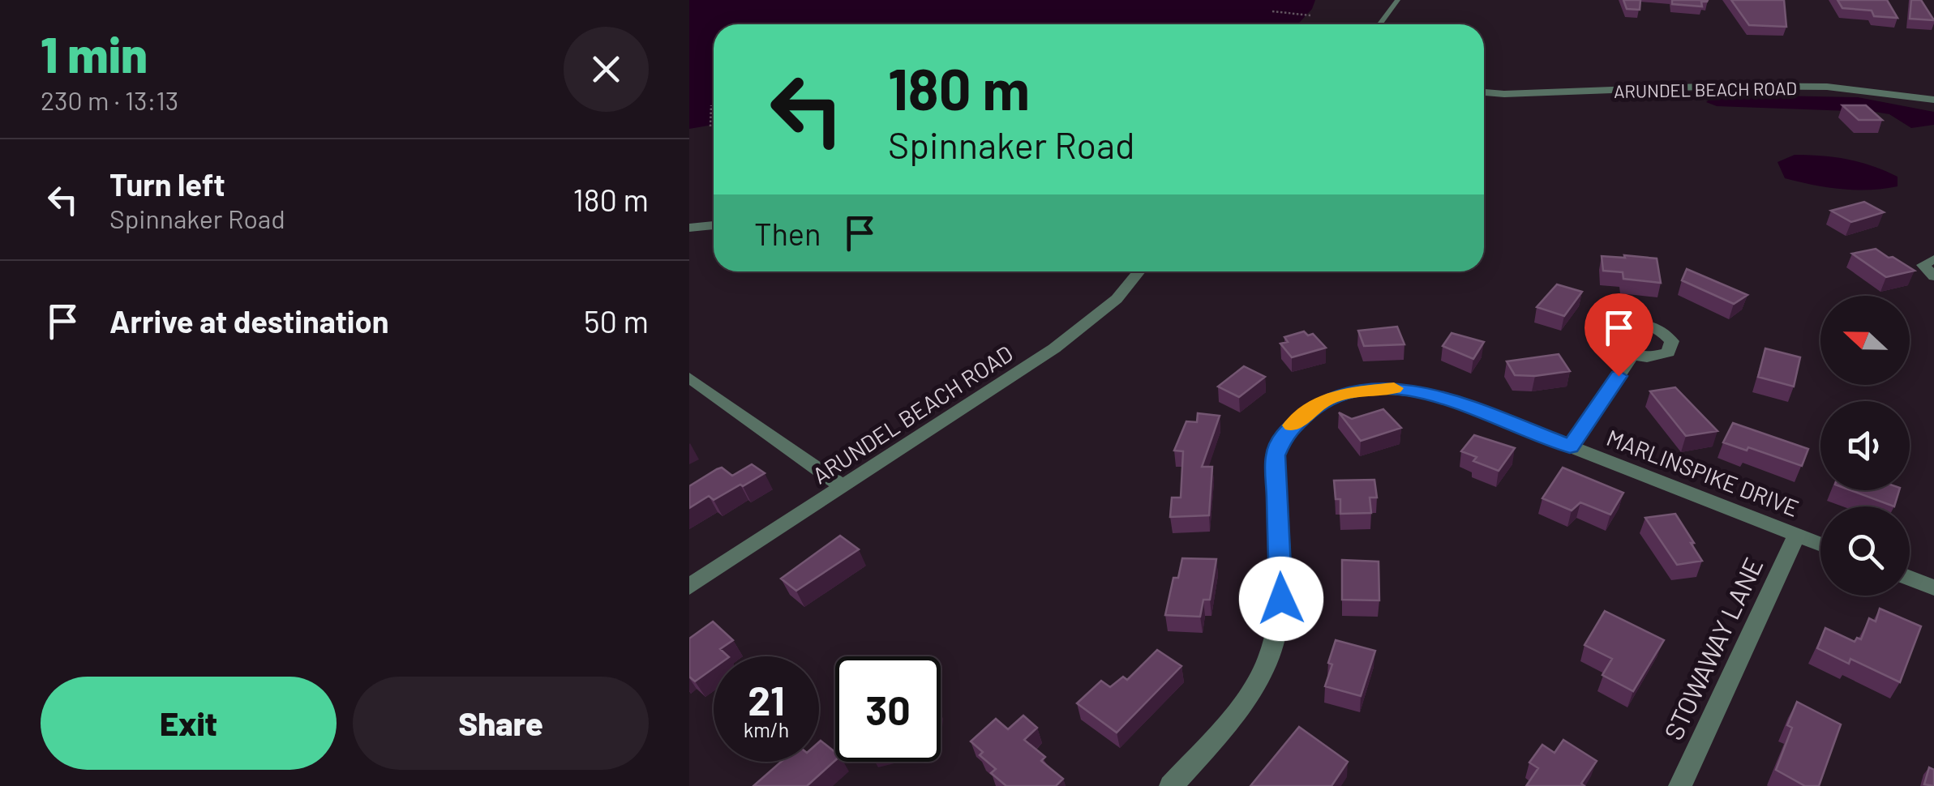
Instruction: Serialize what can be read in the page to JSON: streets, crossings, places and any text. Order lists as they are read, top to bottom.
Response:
{
  "streets": {
    "street": ["ARUNDEL BEACH ROAD", "MARLINSPIKE DRIVE", "STOWAWAY LANE"]
  },
  "crossings": [
    ["MARLINSPIKE DRIVE", "STOWAWAY LANE"]
  ],
  "north": "left",
  "page": {
    "heading": ["1 min", "230 m · 13:13"],
    "turn": ["180 m", "Spinnaker Road"],
    "list": [
      {
        "name": "Turn left",
        "note": "Spinnaker Road",
        "value": "180 m"
      },
      {
        "name": "Arrive at destination",
        "value": "50 m"
      }
    ],
    "then": "Then",
    "speed": "21 km/h",
    "limit": "30",
    "buttons": ["Exit", "Share"]
  }
}
